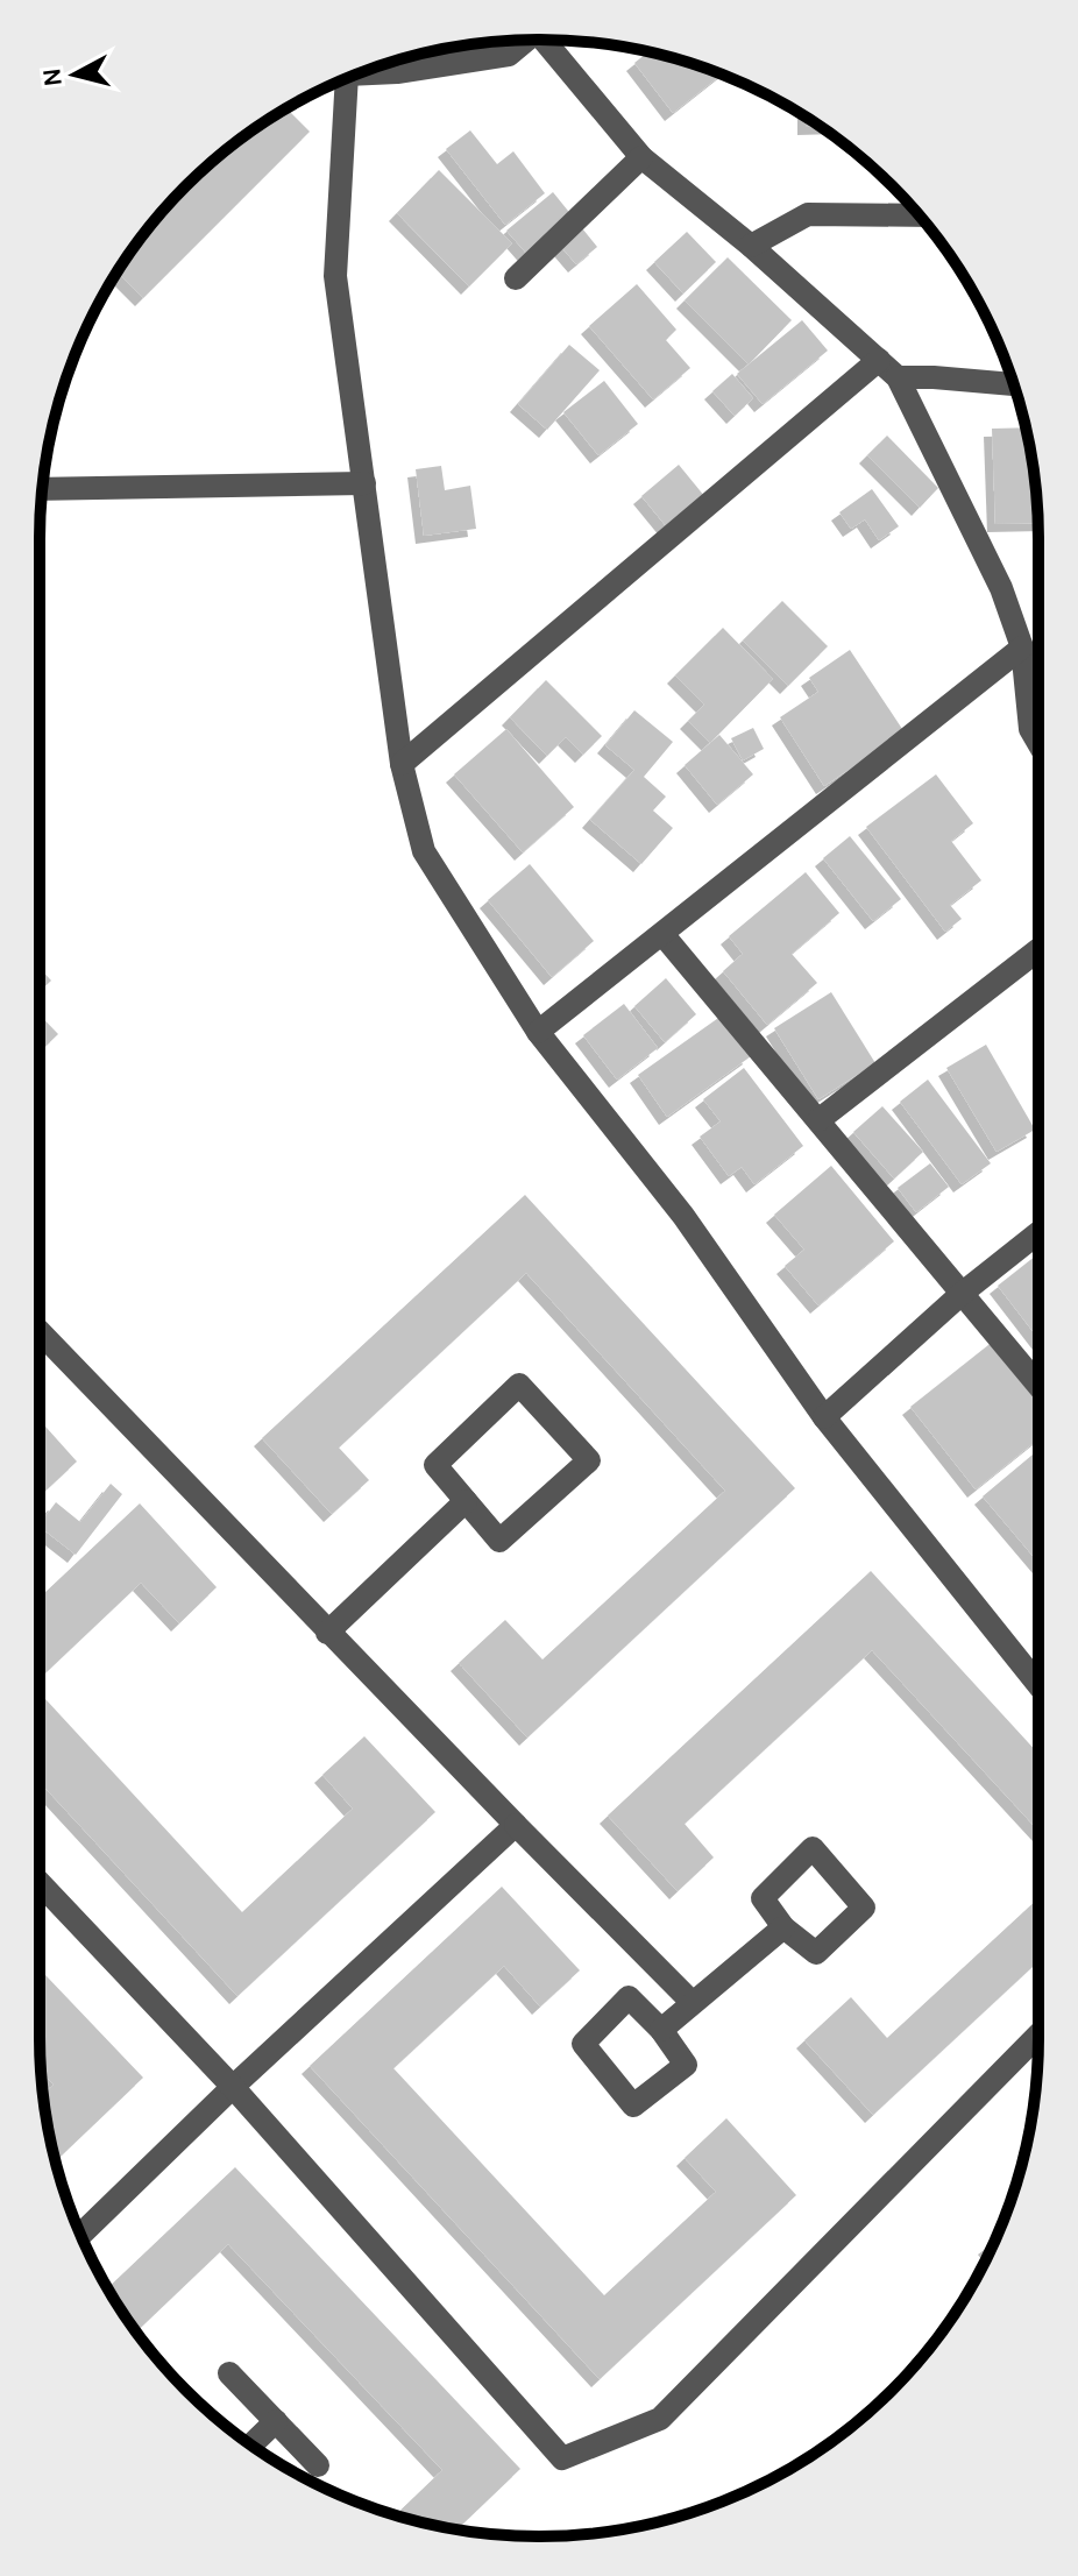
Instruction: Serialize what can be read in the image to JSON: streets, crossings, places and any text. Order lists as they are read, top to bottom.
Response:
{
  "north": "left"
}
